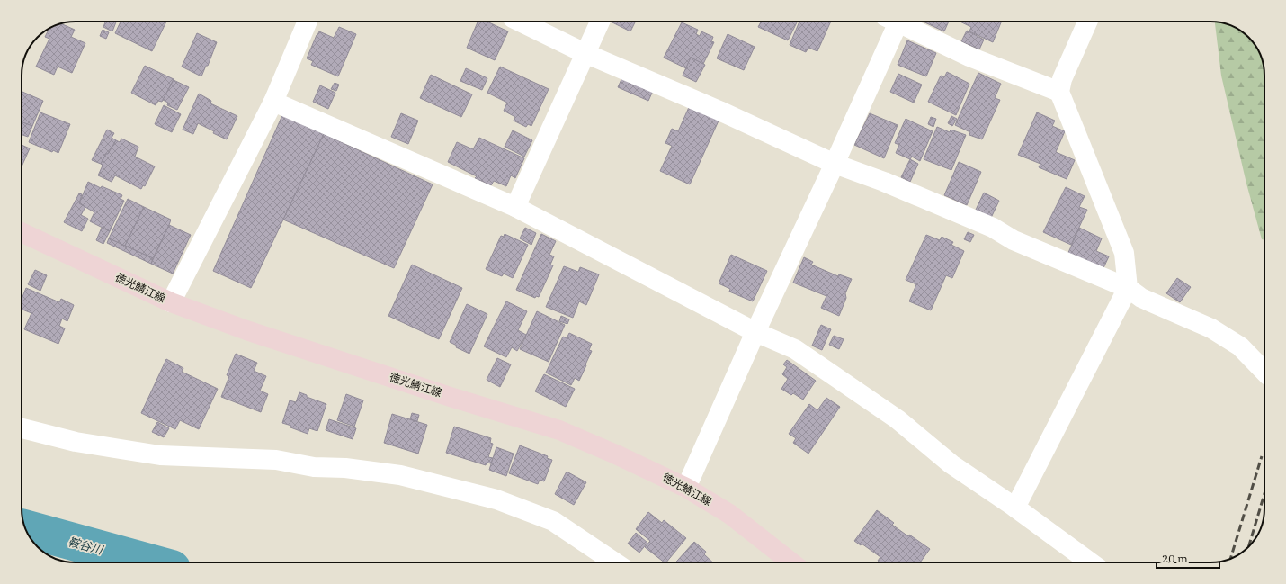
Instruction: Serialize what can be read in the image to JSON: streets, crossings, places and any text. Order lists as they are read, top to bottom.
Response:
{
  "streets": {
    "main road": ["徳光鯖江線"]
  },
  "water": ["鞍谷川"],
  "scale_bar": "20 m"
}
